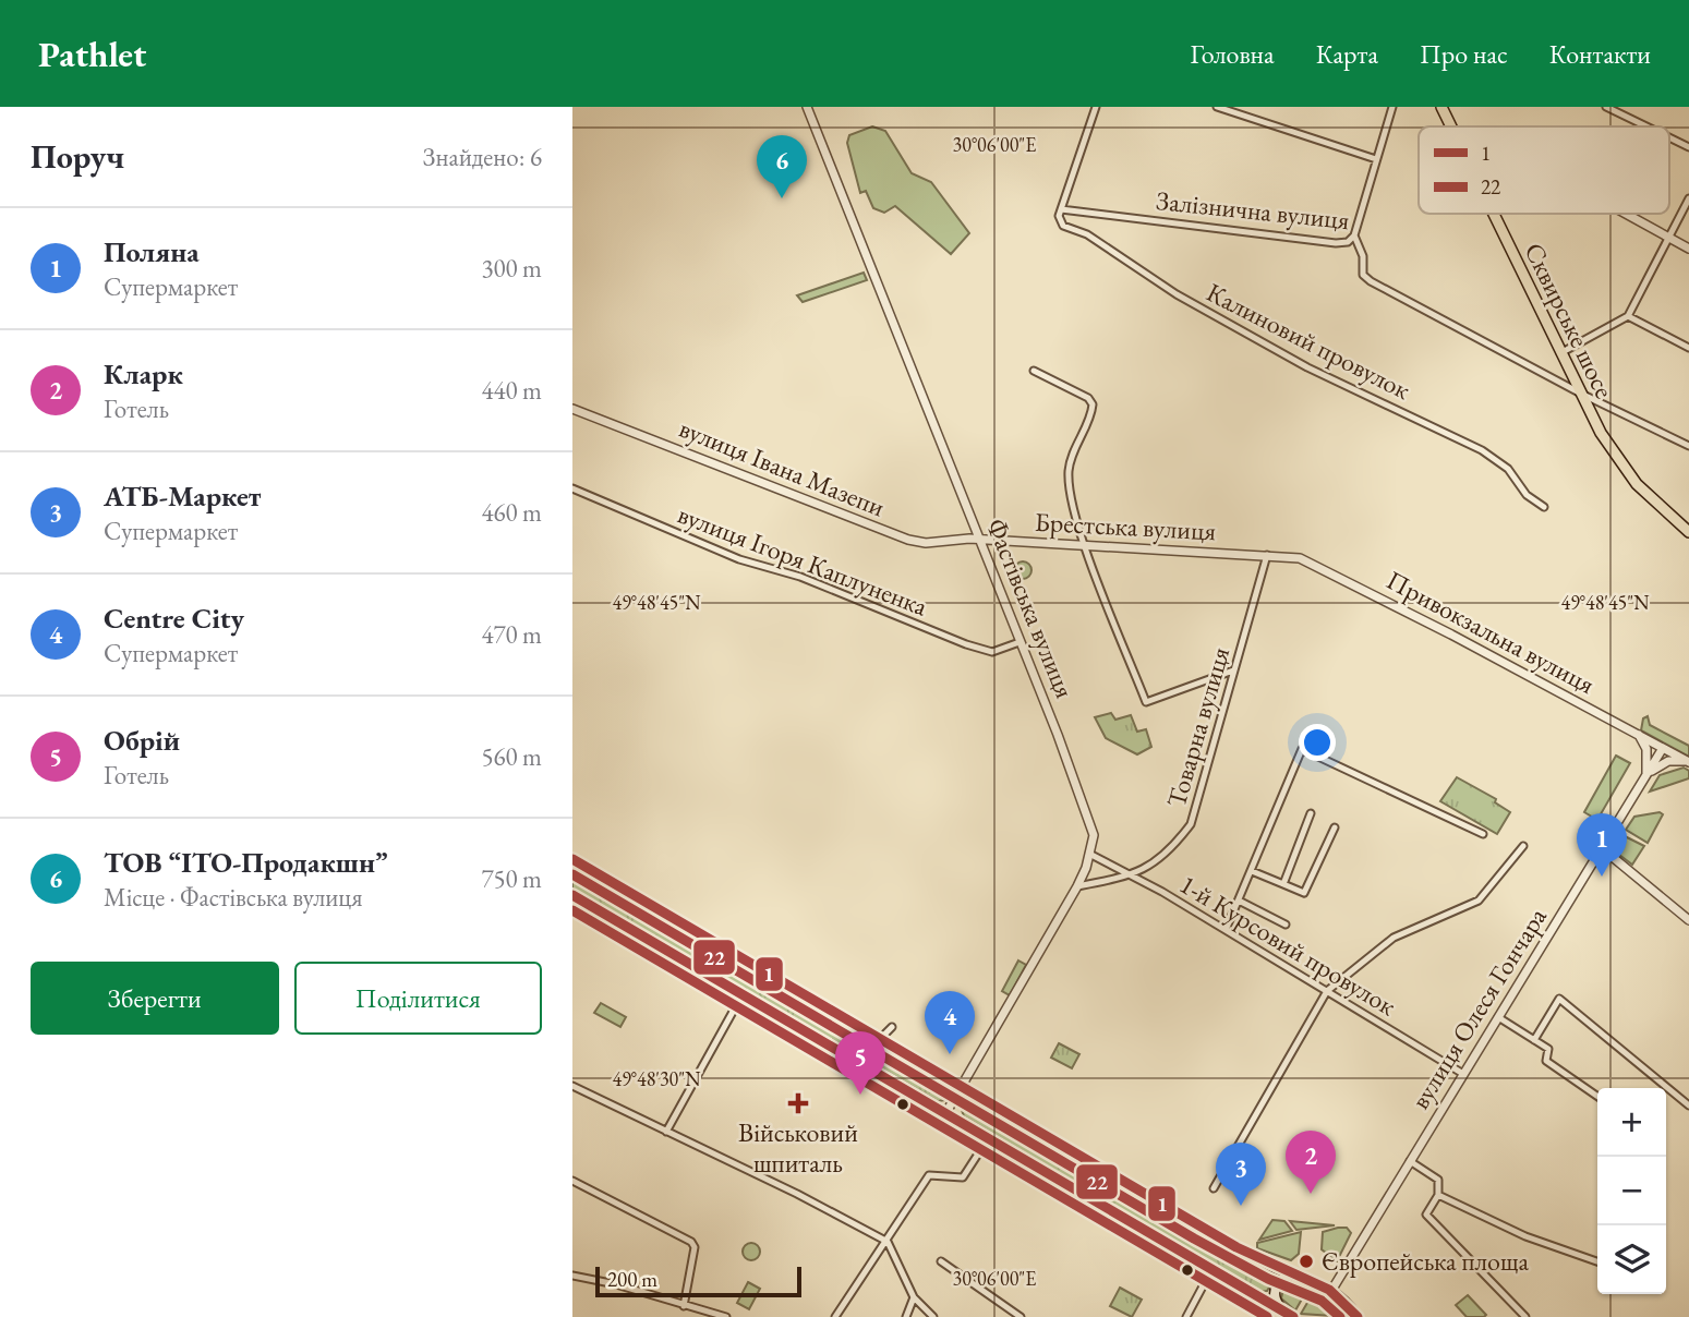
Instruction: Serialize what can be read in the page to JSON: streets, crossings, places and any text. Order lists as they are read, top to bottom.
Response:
{
  "streets": {
    "main road": ["Сквирське шосе"],
    "street": [
      "Залізнична вулиця",
      "Калиновий провулок",
      "вулиця Івана Мазепи",
      "Брестська вулиця",
      "вулиця Ігоря Каплуненка",
      "Фастівська вулиця",
      "Привокзальна вулиця",
      "Товарна вулиця",
      "1-й Курсовий провулок",
      "вулиця Олеся Гончара"
    ]
  },
  "crossings": [
    ["Залізнична вулиця", "Сквирське шосе"],
    ["Залізнична вулиця", "Калиновий провулок"],
    ["вулиця Івана Мазепи", "Брестська вулиця"],
    ["вулиця Івана Мазепи", "Фастівська вулиця"],
    ["Брестська вулиця", "Фастівська вулиця"],
    ["Брестська вулиця", "Привокзальна вулиця"],
    ["Брестська вулиця", "Товарна вулиця"],
    ["вулиця Ігоря Каплуненка", "Фастівська вулиця"],
    ["Фастівська вулиця", "Товарна вулиця"],
    ["Фастівська вулиця", "1-й Курсовий провулок"],
    ["Привокзальна вулиця", "Товарна вулиця"],
    ["Привокзальна вулиця", "вулиця Олеся Гончара"],
    ["Товарна вулиця", "1-й Курсовий провулок"],
    ["1-й Курсовий провулок", "вулиця Олеся Гончара"]
  ],
  "places": {
    "health": ["Військовий шпиталь"],
    "other": ["Європейська площа"]
  },
  "lines": ["transit line 1", "transit line 22"],
  "legend": ["1", "22"],
  "scale_bar": "200 m",
  "page": {
    "header": "Pathlet",
    "nav": [
      "Головна",
      "Карта",
      "Про нас",
      "Контакти"
    ],
    "heading": ["Поруч", "Знайдено: 6"],
    "pins": [
      "6",
      "1",
      "4",
      "5",
      "2",
      "3"
    ],
    "list": [
      {
        "mark": "1",
        "name": "Поляна",
        "note": "Супермаркет",
        "value": "300 m"
      },
      {
        "mark": "2",
        "name": "Кларк",
        "note": "Готель",
        "value": "440 m"
      },
      {
        "mark": "3",
        "name": "АТБ-Маркет",
        "note": "Супермаркет",
        "value": "460 m"
      },
      {
        "mark": "4",
        "name": "Centre City",
        "note": "Супермаркет",
        "value": "470 m"
      },
      {
        "mark": "5",
        "name": "Обрій",
        "note": "Готель",
        "value": "560 m"
      },
      {
        "mark": "6",
        "name": "ТОВ “ІТО-Продакшн”",
        "note": "Місце · Фастівська вулиця",
        "value": "750 m"
      }
    ],
    "buttons": ["Зберегти", "Поділитися"],
    "map_buttons": ["+", "−"],
    "scale": "200 m"
  },
  "coordinates": ["30°06'00\"E", "49°48'45\"N", "49°48'30\"N"]
}
